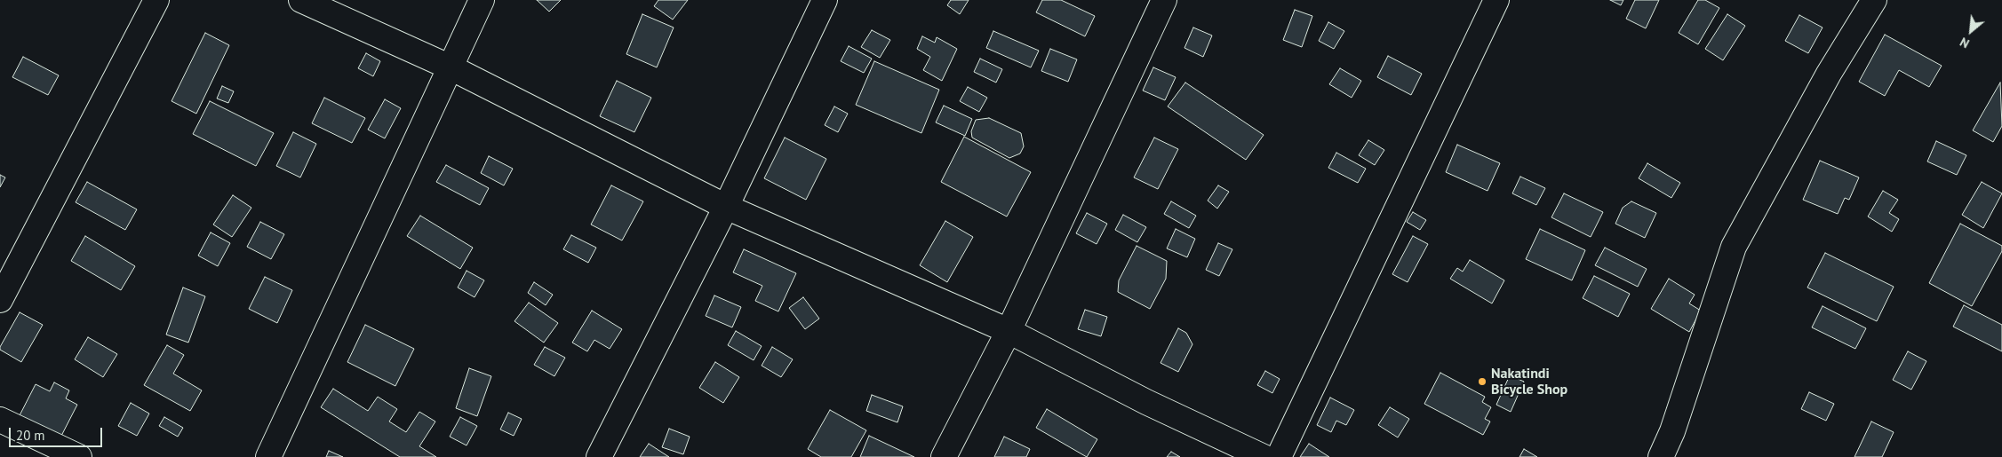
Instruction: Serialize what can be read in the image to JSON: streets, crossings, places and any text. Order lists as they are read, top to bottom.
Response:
{
  "places": ["Nakatindi Bicycle Shop"],
  "scale_bar": "20 m",
  "north": "bottom left"
}
